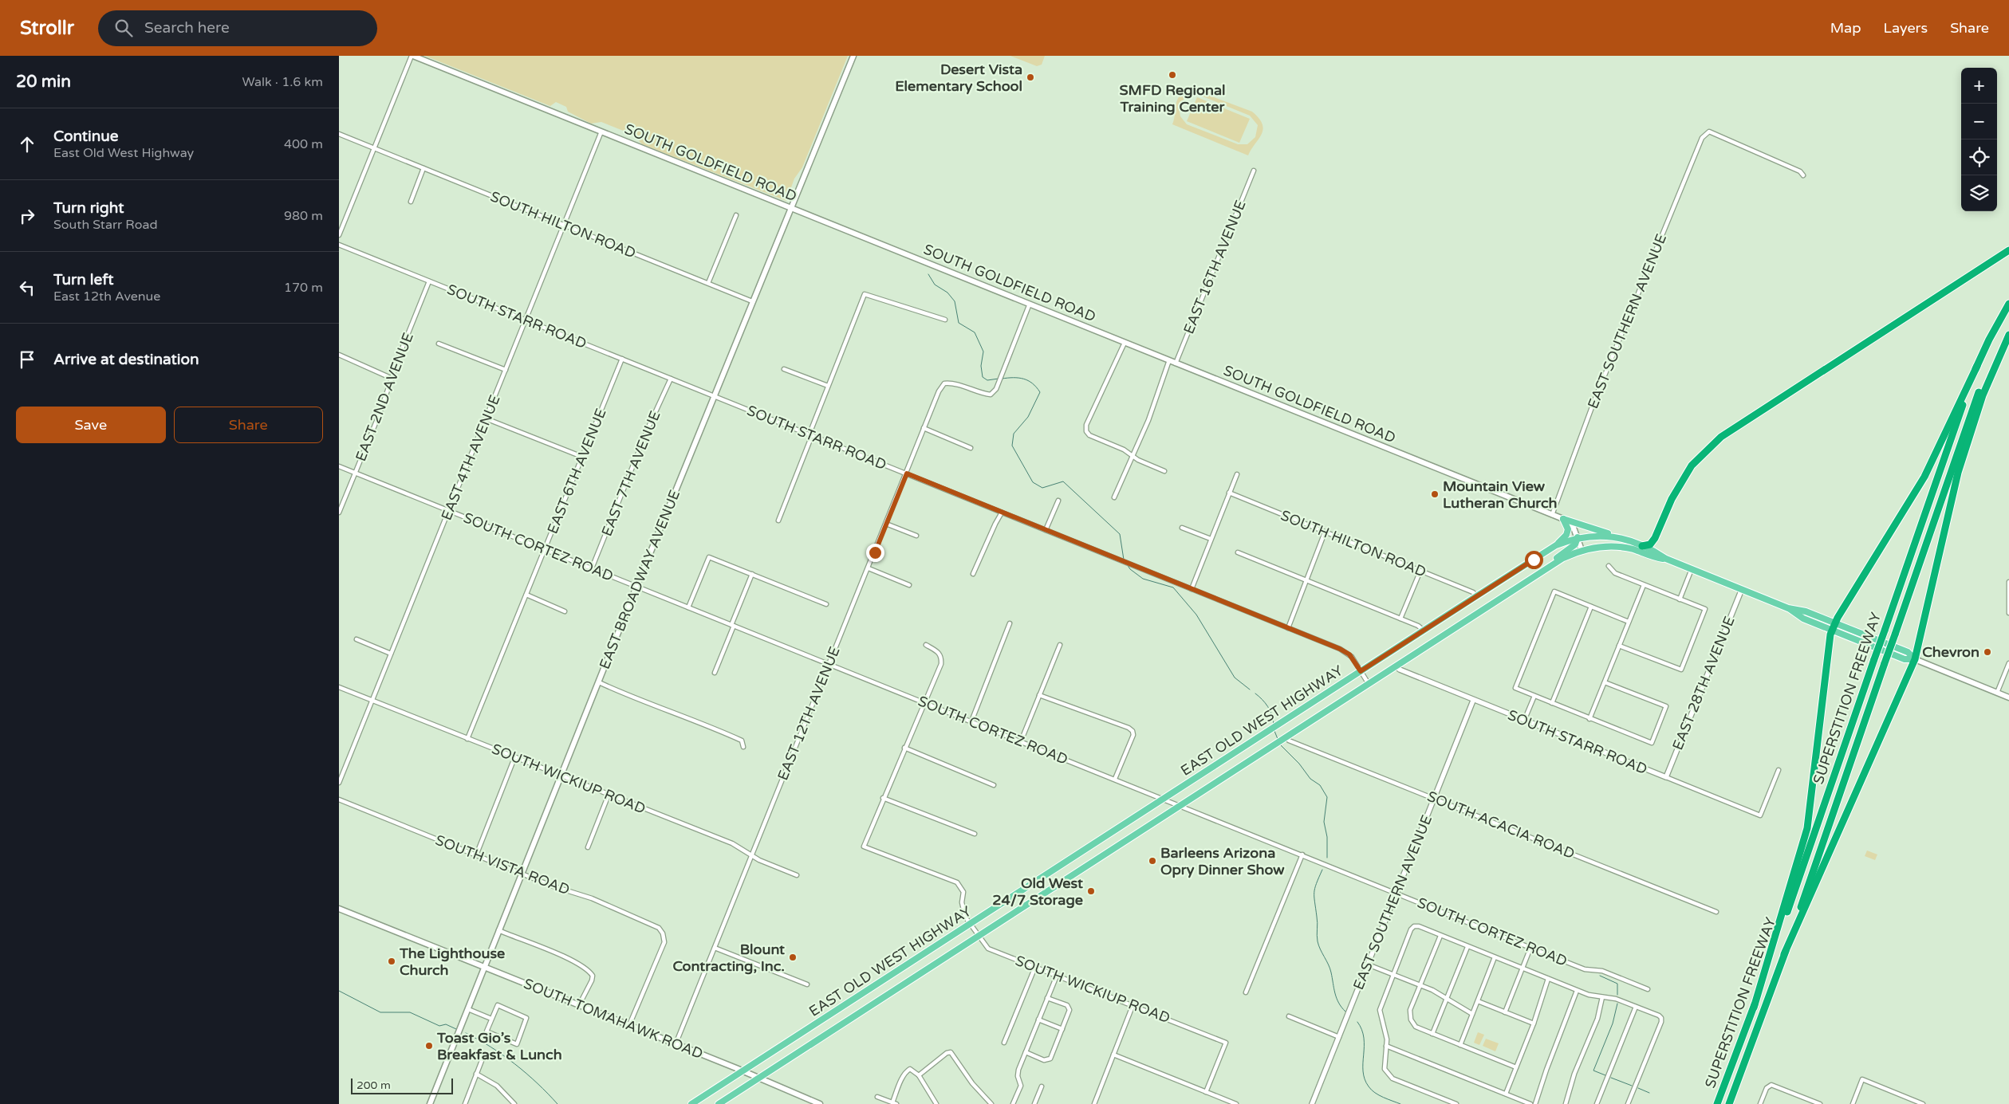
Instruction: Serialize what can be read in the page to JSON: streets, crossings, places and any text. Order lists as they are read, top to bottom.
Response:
{
  "streets": {
    "highway": ["SUPERSTITION FREEWAY"],
    "main road": [
      "SOUTH GOLDFIELD ROAD",
      "EAST BROADWAY AVENUE",
      "EAST OLD WEST HIGHWAY",
      "SOUTH TOMAHAWK ROAD"
    ],
    "street": [
      "SOUTH HILTON ROAD",
      "EAST 16TH AVENUE",
      "SOUTH STARR ROAD",
      "EAST SOUTHERN AVENUE",
      "EAST 2ND AVENUE",
      "EAST 4TH AVENUE",
      "EAST 6TH AVENUE",
      "EAST 7TH AVENUE",
      "SOUTH CORTEZ ROAD",
      "EAST 28TH AVENUE",
      "EAST 12TH AVENUE",
      "SOUTH WICKIUP ROAD",
      "SOUTH ACACIA ROAD",
      "SOUTH VISTA ROAD"
    ]
  },
  "crossings": [
    ["SOUTH GOLDFIELD ROAD", "EAST 16TH AVENUE"],
    ["SOUTH GOLDFIELD ROAD", "EAST SOUTHERN AVENUE"],
    ["SOUTH GOLDFIELD ROAD", "EAST 4TH AVENUE"],
    ["SOUTH GOLDFIELD ROAD", "EAST BROADWAY AVENUE"],
    ["SOUTH GOLDFIELD ROAD", "EAST 12TH AVENUE"],
    ["SOUTH GOLDFIELD ROAD", "EAST OLD WEST HIGHWAY"],
    ["SOUTH HILTON ROAD", "EAST 4TH AVENUE"],
    ["SOUTH HILTON ROAD", "EAST BROADWAY AVENUE"],
    ["SOUTH HILTON ROAD", "EAST OLD WEST HIGHWAY"],
    ["SOUTH STARR ROAD", "EAST SOUTHERN AVENUE"],
    ["SOUTH STARR ROAD", "EAST 2ND AVENUE"],
    ["SOUTH STARR ROAD", "EAST 4TH AVENUE"],
    ["SOUTH STARR ROAD", "EAST 6TH AVENUE"],
    ["SOUTH STARR ROAD", "EAST 7TH AVENUE"],
    ["SOUTH STARR ROAD", "EAST BROADWAY AVENUE"],
    ["SOUTH STARR ROAD", "EAST 28TH AVENUE"],
    ["SOUTH STARR ROAD", "EAST 12TH AVENUE"],
    ["SOUTH STARR ROAD", "EAST OLD WEST HIGHWAY"],
    ["EAST SOUTHERN AVENUE", "SOUTH CORTEZ ROAD"],
    ["EAST SOUTHERN AVENUE", "SOUTH ACACIA ROAD"],
    ["EAST 2ND AVENUE", "SOUTH CORTEZ ROAD"],
    ["EAST 4TH AVENUE", "SOUTH CORTEZ ROAD"],
    ["EAST 4TH AVENUE", "SOUTH WICKIUP ROAD"],
    ["EAST 6TH AVENUE", "SOUTH CORTEZ ROAD"],
    ["EAST 6TH AVENUE", "SOUTH WICKIUP ROAD"],
    ["EAST 7TH AVENUE", "SOUTH CORTEZ ROAD"],
    ["SOUTH CORTEZ ROAD", "EAST BROADWAY AVENUE"],
    ["SOUTH CORTEZ ROAD", "EAST 12TH AVENUE"],
    ["SOUTH CORTEZ ROAD", "EAST OLD WEST HIGHWAY"],
    ["EAST BROADWAY AVENUE", "SOUTH WICKIUP ROAD"],
    ["EAST BROADWAY AVENUE", "SOUTH VISTA ROAD"],
    ["EAST BROADWAY AVENUE", "SOUTH TOMAHAWK ROAD"],
    ["EAST 12TH AVENUE", "SOUTH WICKIUP ROAD"],
    ["EAST 12TH AVENUE", "SOUTH TOMAHAWK ROAD"],
    ["EAST OLD WEST HIGHWAY", "SOUTH WICKIUP ROAD"],
    ["EAST OLD WEST HIGHWAY", "SOUTH ACACIA ROAD"],
    ["EAST OLD WEST HIGHWAY", "SOUTH TOMAHAWK ROAD"],
    ["SOUTH VISTA ROAD", "SOUTH TOMAHAWK ROAD"]
  ],
  "places": [
    "SMFD Regional Training Center",
    "Desert Vista Elementary School",
    "Mountain View Lutheran Church",
    "Chevron",
    "Barleens Arizona Opry Dinner Show",
    "Old West 24/7 Storage",
    "Blount Contracting, Inc.",
    "The Lighthouse Church",
    "Toast Gio’s Breakfast & Lunch"
  ],
  "scale_bar": "200 m",
  "page": {
    "header": "Strollr",
    "search": "Search here",
    "nav": ["Map", "Layers", "Share"],
    "heading": ["20 min", "Walk · 1.6 km"],
    "map_buttons": ["+", "−"],
    "list": [
      ["Continue", "East Old West Highway", "400 m"],
      ["Turn right", "South Starr Road", "980 m"],
      ["Turn left", "East 12th Avenue", "170 m"],
      "Arrive at destination"
    ],
    "buttons": ["Save", "Share"],
    "scale": "200 m"
  }
}
